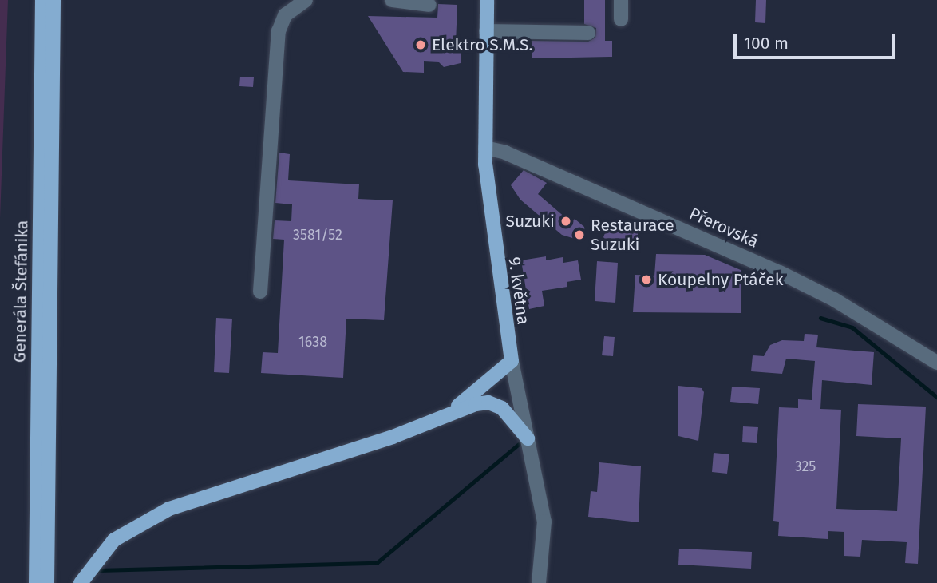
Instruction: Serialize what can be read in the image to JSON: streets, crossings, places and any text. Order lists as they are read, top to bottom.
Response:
{
  "streets": {
    "main road": ["9. května", "Generála Štefánika"],
    "street": ["Přerovská"]
  },
  "crossings": [
    ["Přerovská", "9. května"]
  ],
  "places": [
    "Elektro S.M.S.",
    "Suzuki",
    "Restaurace Suzuki",
    "Koupelny Ptáček"
  ],
  "house_numbers": ["3581/52", "1638", "325"],
  "scale_bar": "100 m"
}
